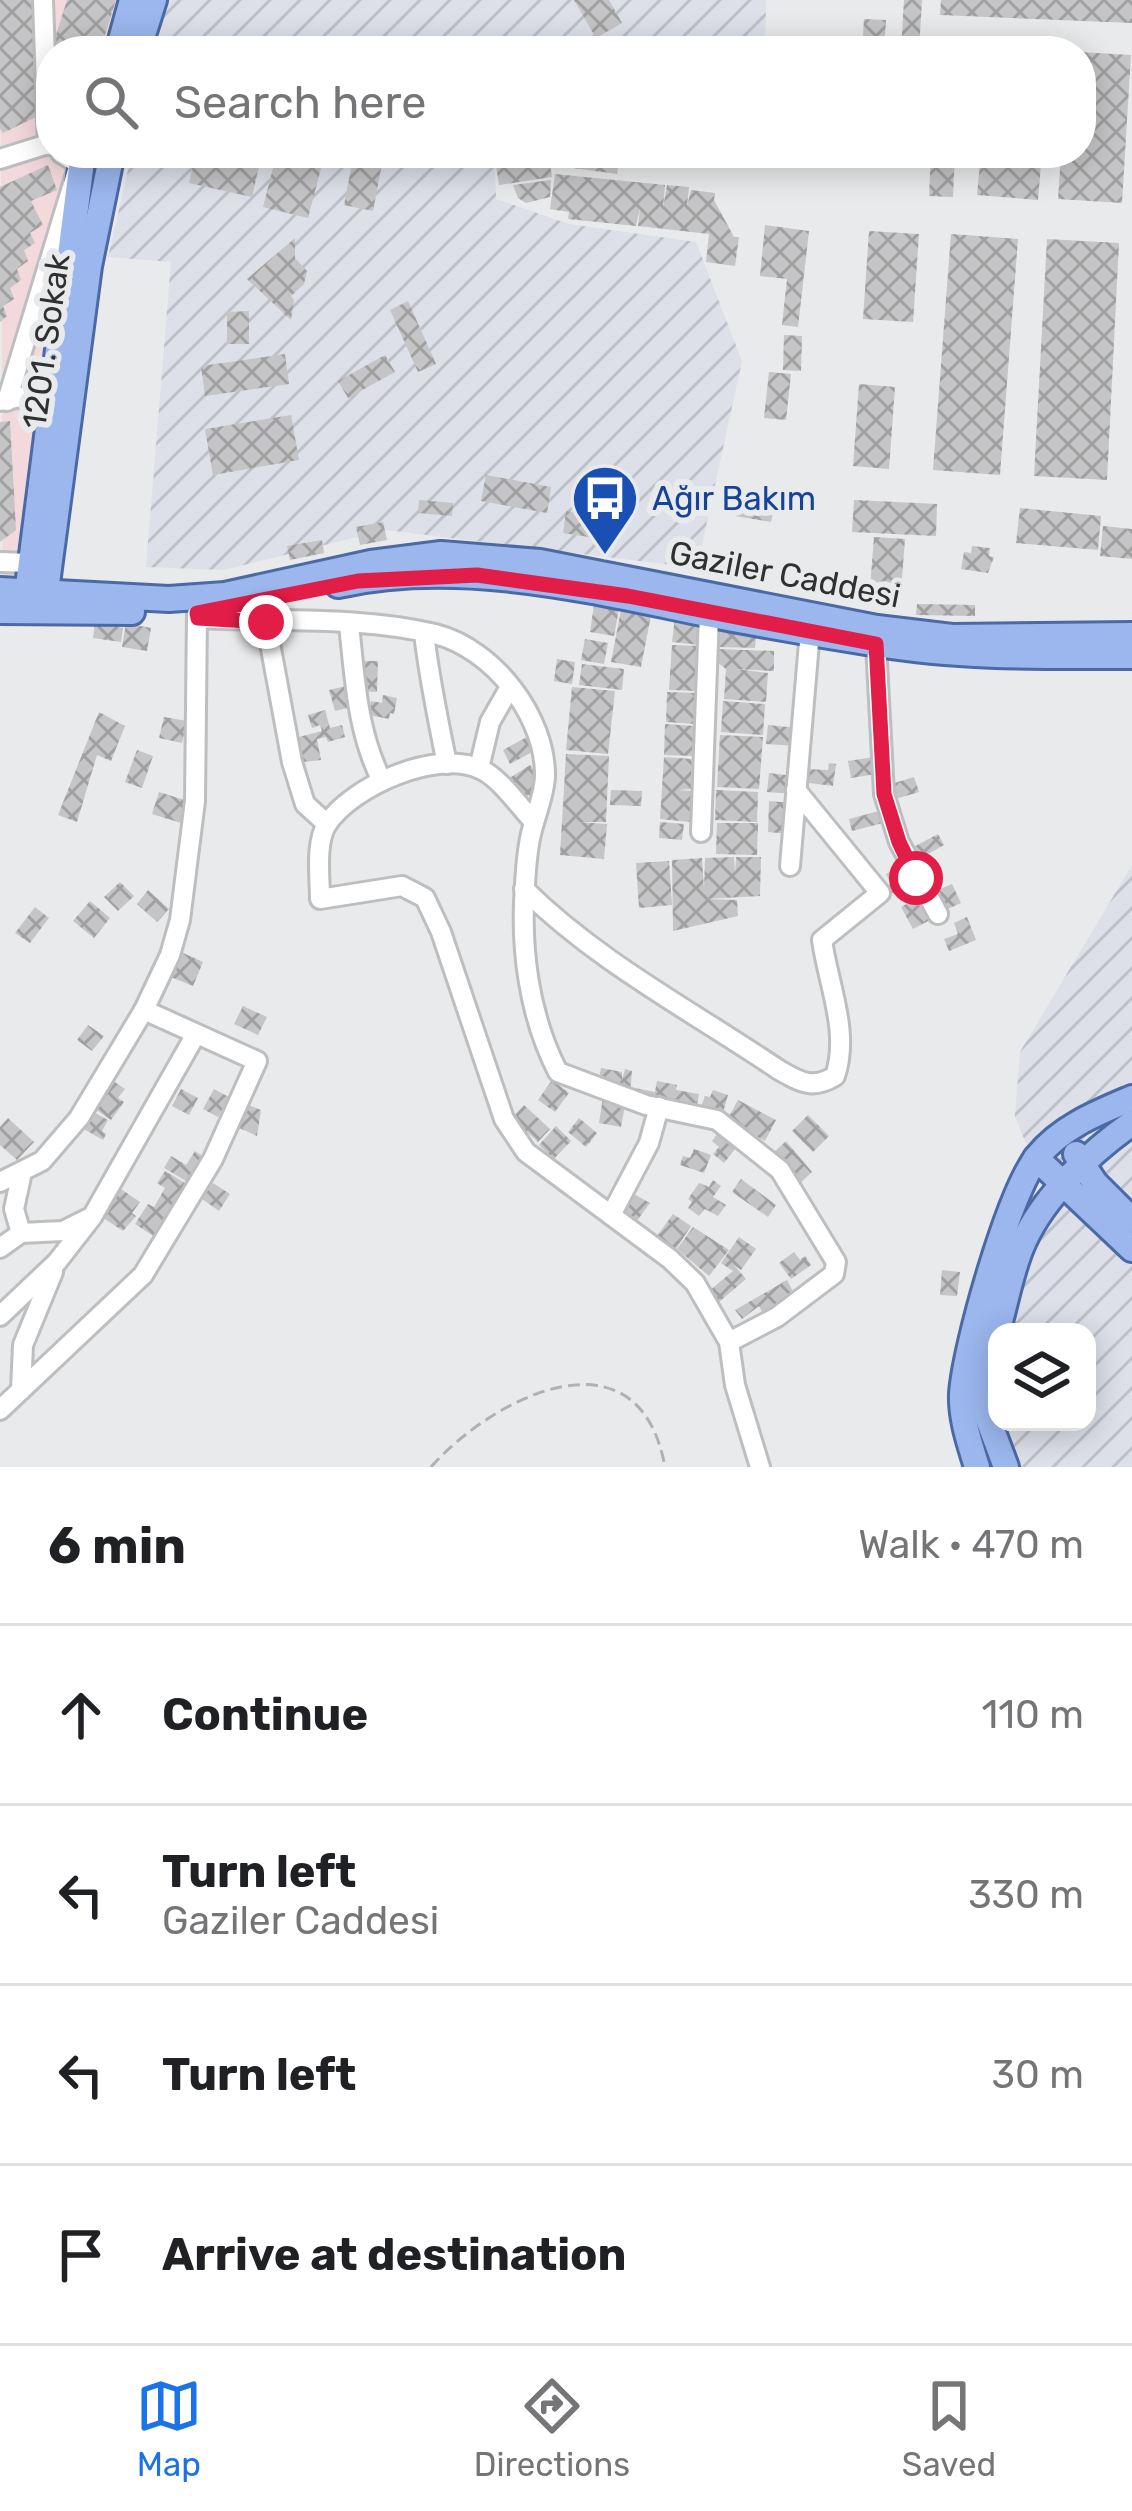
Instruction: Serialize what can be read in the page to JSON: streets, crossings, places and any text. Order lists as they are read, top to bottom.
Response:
{
  "streets": {
    "main road": ["1201. Sokak", "Gaziler Caddesi"]
  },
  "crossings": [
    ["1201. Sokak", "Gaziler Caddesi"]
  ],
  "places": {
    "bus stop": ["Ağır Bakım"]
  },
  "page": {
    "search": "Search here",
    "heading": ["6 min", "Walk · 470 m"],
    "list": [
      ["Continue", "110 m"],
      ["Turn left", "Gaziler Caddesi", "330 m"],
      ["Turn left", "30 m"],
      "Arrive at destination"
    ],
    "nav": ["Map", "Directions", "Saved"]
  }
}
